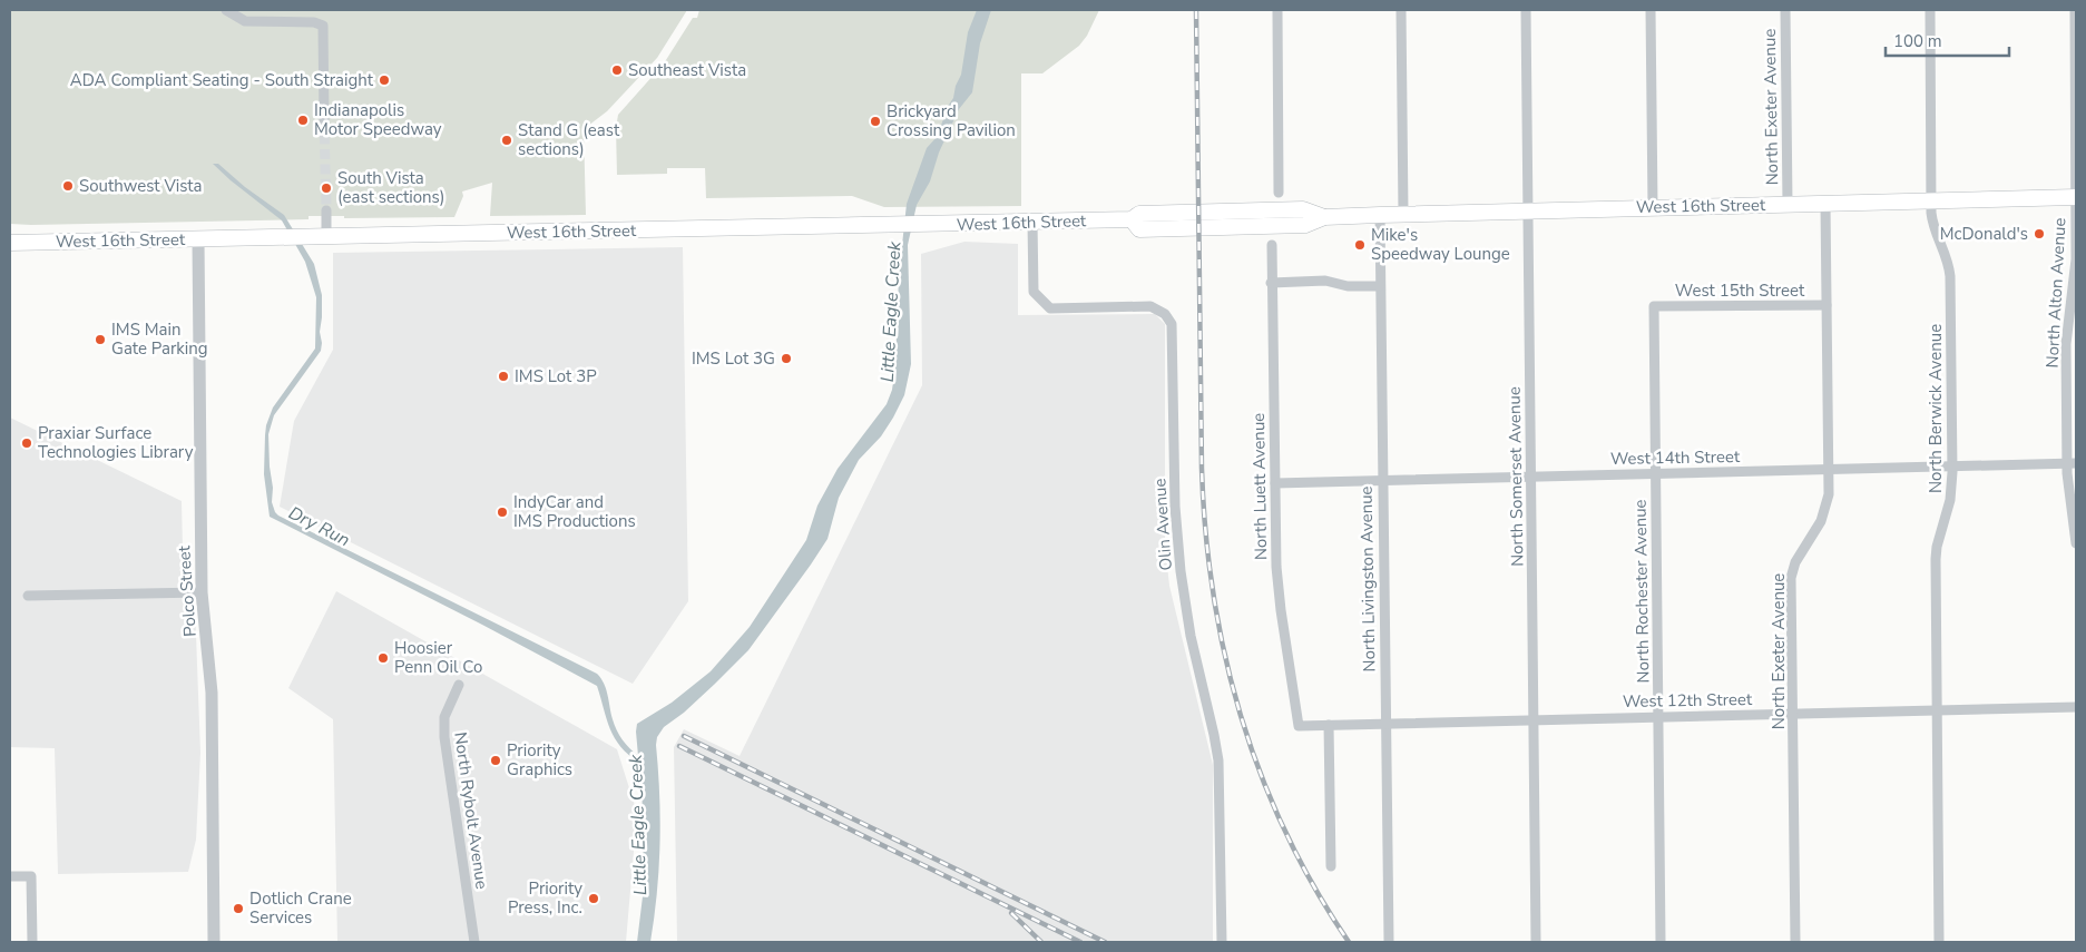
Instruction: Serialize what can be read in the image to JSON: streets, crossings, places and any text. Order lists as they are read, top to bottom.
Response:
{
  "streets": {
    "main road": ["West 16th Street"],
    "street": [
      "North Exeter Avenue",
      "West 15th Street",
      "North Alton Avenue",
      "North Berwick Avenue",
      "West 14th Street",
      "North Somerset Avenue",
      "North Luett Avenue",
      "Olin Avenue",
      "North Livingston Avenue",
      "Polco Street",
      "North Rochester Avenue",
      "West 12th Street",
      "North Rybolt Avenue"
    ]
  },
  "crossings": [
    ["North Exeter Avenue", "West 16th Street"],
    ["North Exeter Avenue", "West 15th Street"],
    ["North Exeter Avenue", "West 14th Street"],
    ["North Exeter Avenue", "West 12th Street"],
    ["West 16th Street", "North Alton Avenue"],
    ["West 16th Street", "North Berwick Avenue"],
    ["West 16th Street", "North Somerset Avenue"],
    ["West 16th Street", "Olin Avenue"],
    ["West 16th Street", "North Livingston Avenue"],
    ["West 16th Street", "Polco Street"],
    ["West 15th Street", "North Rochester Avenue"],
    ["North Alton Avenue", "West 14th Street"],
    ["North Berwick Avenue", "West 14th Street"],
    ["North Berwick Avenue", "West 12th Street"],
    ["West 14th Street", "North Somerset Avenue"],
    ["West 14th Street", "North Luett Avenue"],
    ["West 14th Street", "North Livingston Avenue"],
    ["West 14th Street", "North Rochester Avenue"],
    ["North Somerset Avenue", "West 12th Street"],
    ["North Luett Avenue", "West 12th Street"],
    ["North Livingston Avenue", "West 12th Street"],
    ["North Rochester Avenue", "West 12th Street"]
  ],
  "water": ["Little Eagle Creek", "Dry Run"],
  "places": [
    "Southeast Vista",
    "ADA Compliant Seating - South Straight",
    "Indianapolis Motor Speedway",
    "Brickyard Crossing Pavilion",
    "Stand G (east sections)",
    "Southwest Vista",
    "South Vista (east sections)",
    "McDonald's",
    "Mike's Speedway Lounge",
    "IMS Main Gate Parking",
    "IMS Lot 3G",
    "IMS Lot 3P",
    "Praxiar Surface Technologies Library",
    "IndyCar and IMS Productions",
    "Hoosier Penn Oil Co",
    "Priority Graphics",
    "Priority Press, Inc.",
    "Dotlich Crane Services"
  ],
  "scale_bar": "100 m"
}
